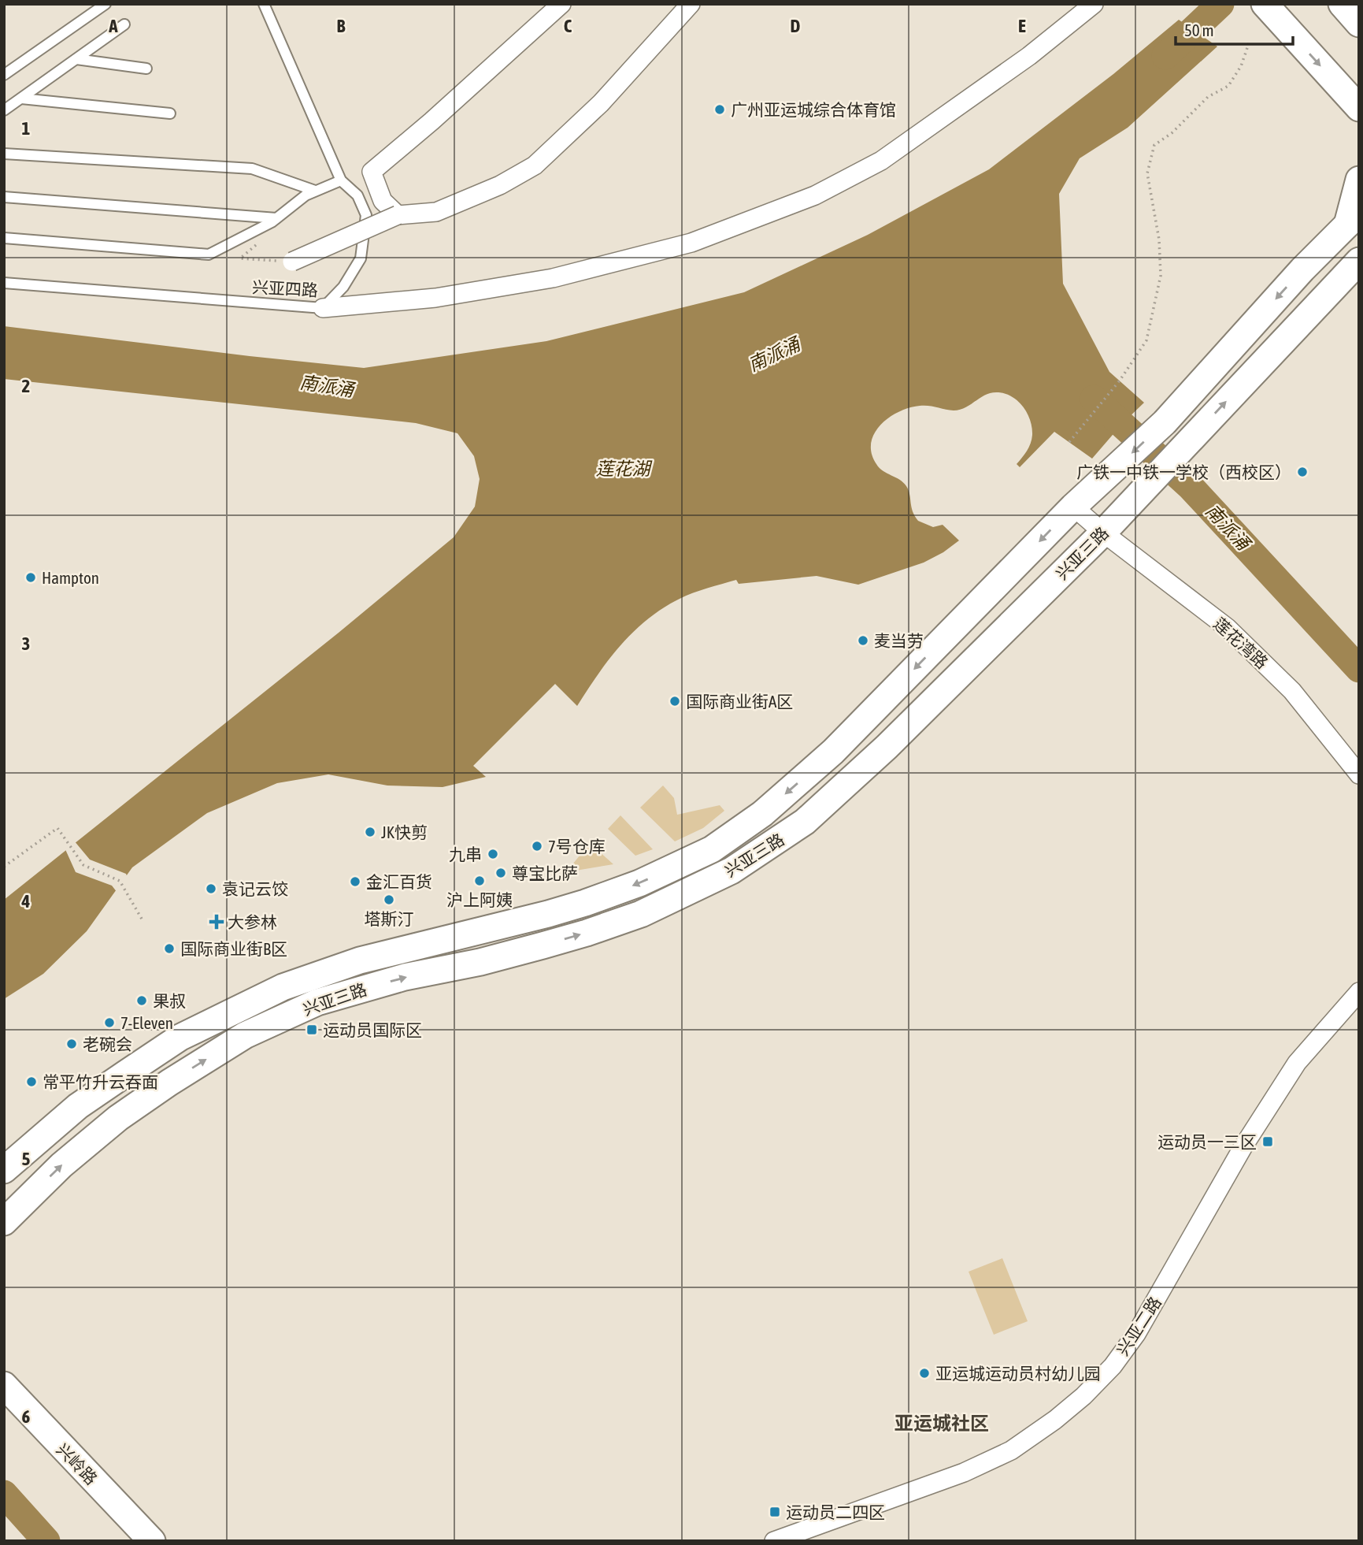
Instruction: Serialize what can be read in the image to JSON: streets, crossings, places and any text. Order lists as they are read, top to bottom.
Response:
{
  "streets": {
    "street": [
      "兴亚三路",
      "莲花湾路",
      "兴亚二路",
      "兴岭路"
    ],
    "lane": ["兴亚四路"]
  },
  "crossings": [
    ["兴亚三路", "莲花湾路"]
  ],
  "districts": ["亚运城社区"],
  "water": ["南派涌", "莲花湖"],
  "places": {
    "other": [
      "广州亚运城综合体育馆",
      "广铁一中铁一学校（西校区）",
      "Hampton",
      "麦当劳",
      "国际商业街A区",
      "JK快剪",
      "7号仓库",
      "九串",
      "尊宝比萨",
      "沪上阿姨",
      "金汇百货",
      "袁记云饺",
      "塔斯汀",
      "国际商业街B区",
      "果叔",
      "7-Eleven",
      "老碗会",
      "常平竹升云吞面",
      "亚运城运动员村幼儿园"
    ],
    "health": ["大参林"],
    "transit": ["运动员国际区", "运动员一三区", "运动员二四区"]
  },
  "scale_bar": "50 m",
  "grid": {
    "columns": [
      "A",
      "B",
      "C",
      "D",
      "E"
    ],
    "rows": [
      "1",
      "2",
      "3",
      "4",
      "5",
      "6"
    ]
  }
}
